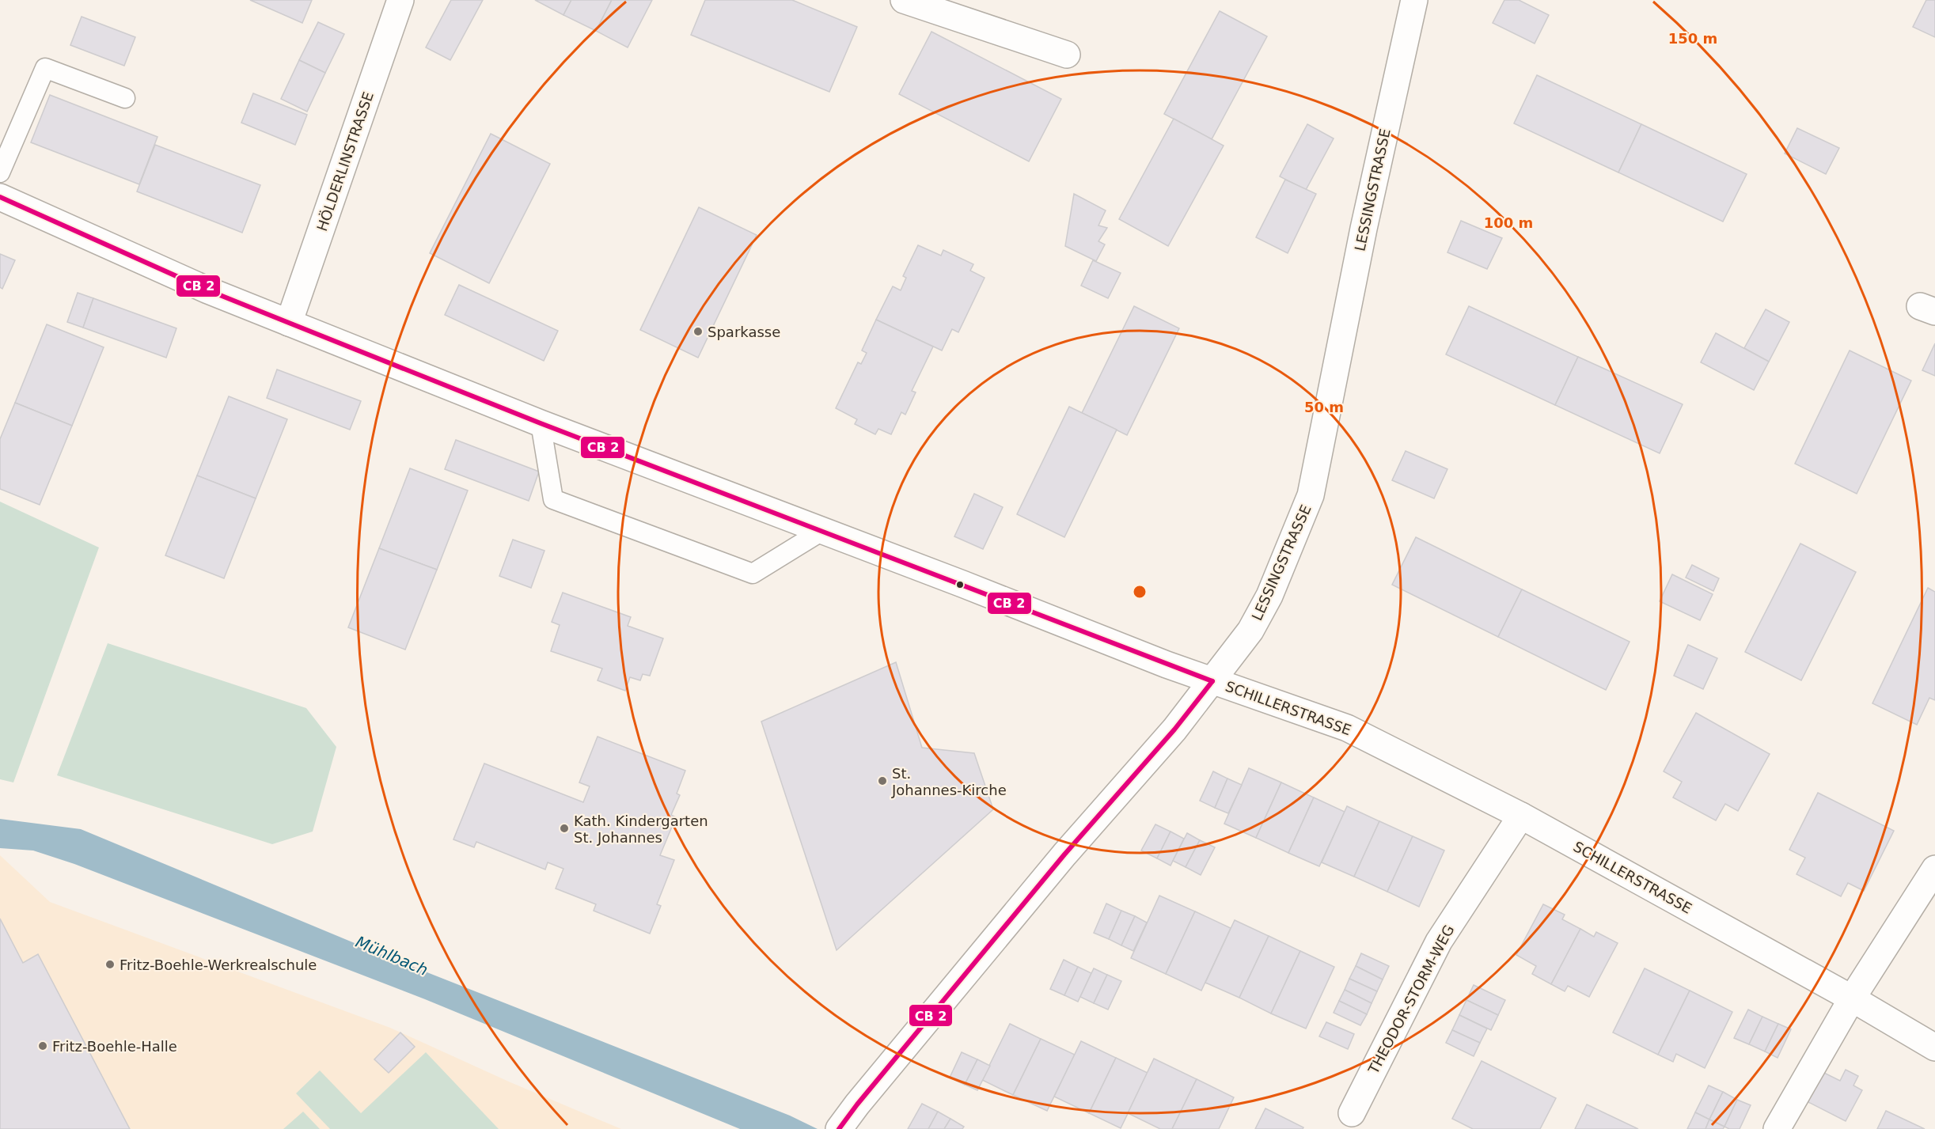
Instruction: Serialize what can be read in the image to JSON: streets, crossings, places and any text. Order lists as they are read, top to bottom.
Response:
{
  "streets": {
    "street": [
      "HÖLDERLINSTRASSE",
      "LESSINGSTRASSE",
      "SCHILLERSTRASSE",
      "THEODOR-STORM-WEG"
    ]
  },
  "crossings": [
    ["HÖLDERLINSTRASSE", "SCHILLERSTRASSE"],
    ["LESSINGSTRASSE", "SCHILLERSTRASSE"],
    ["SCHILLERSTRASSE", "THEODOR-STORM-WEG"]
  ],
  "water": ["Mühlbach"],
  "places": [
    "Sparkasse",
    "St. Johannes-Kirche",
    "Kath. Kindergarten St. Johannes",
    "Fritz-Boehle-Werkrealschule",
    "Fritz-Boehle-Halle"
  ],
  "rings": ["150 m", "100 m", "50 m"]
}
